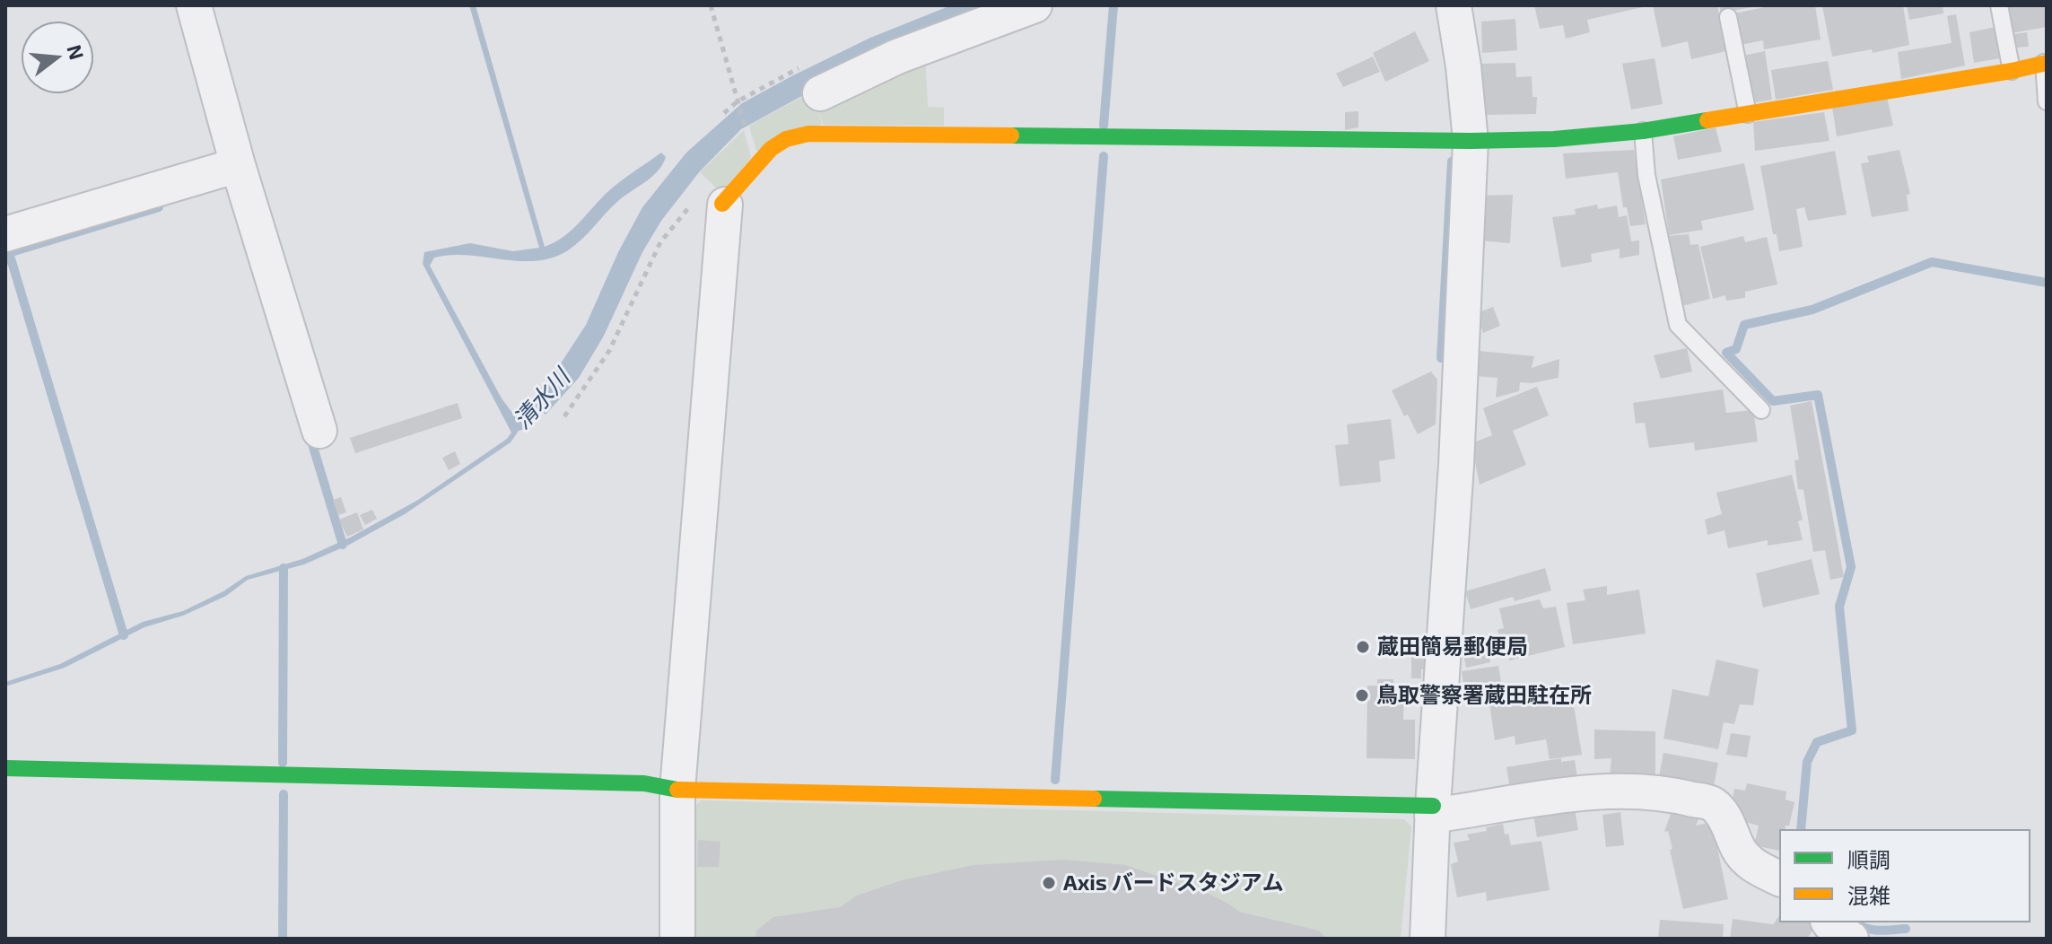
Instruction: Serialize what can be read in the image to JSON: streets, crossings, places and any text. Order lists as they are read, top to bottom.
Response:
{
  "water": ["清水川"],
  "places": ["蔵田簡易郵便局", "鳥取警察署蔵田駐在所", "Axis バードスタジアム"],
  "legend": ["順調", "混雑"],
  "north": "right"
}
